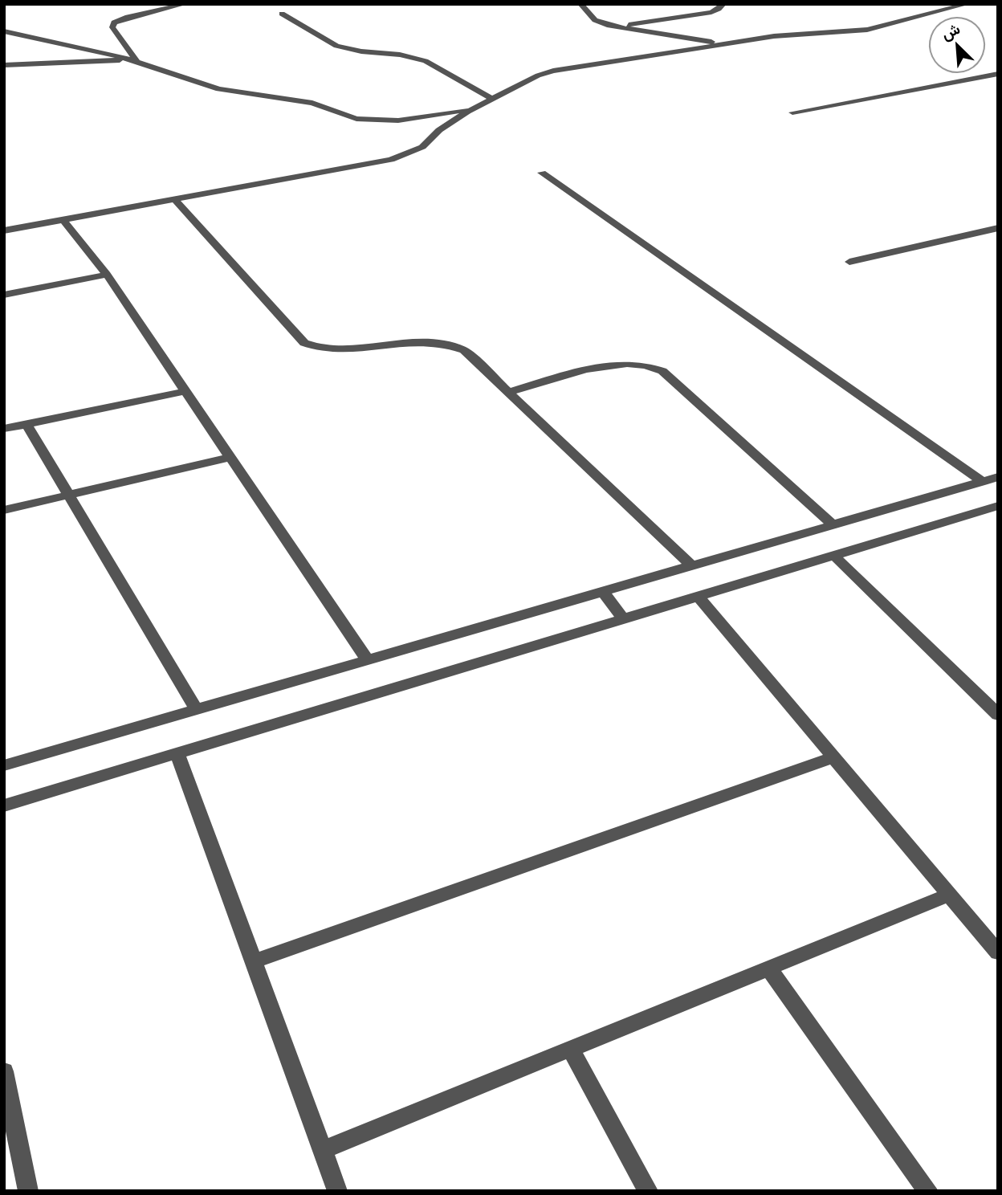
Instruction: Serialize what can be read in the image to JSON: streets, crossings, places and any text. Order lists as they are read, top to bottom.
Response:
{
  "north": "top left"
}
